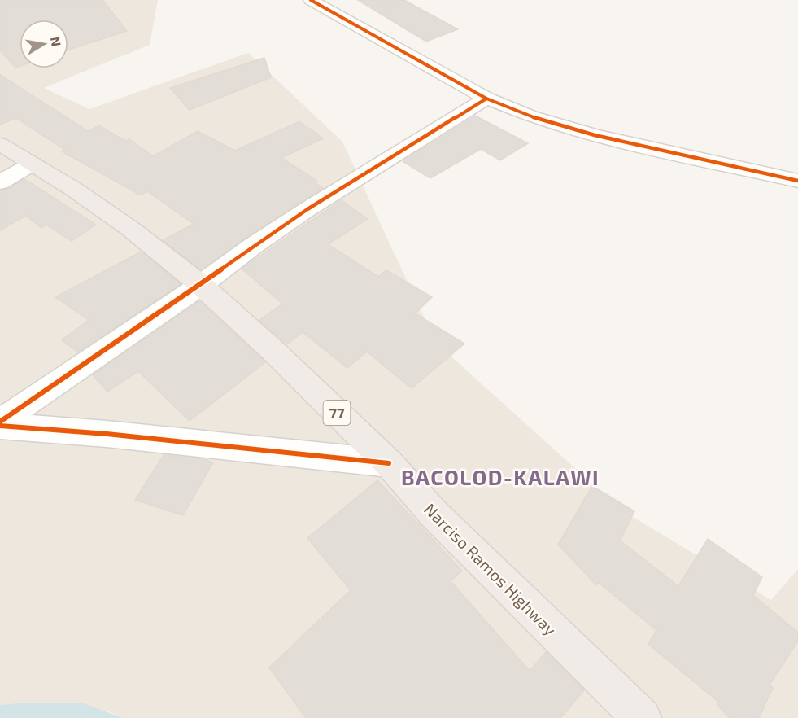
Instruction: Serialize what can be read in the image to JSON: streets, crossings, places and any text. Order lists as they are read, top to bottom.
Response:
{
  "streets": {
    "highway": ["77", "Narciso Ramos Highway"]
  },
  "districts": ["BACOLOD-KALAWI"],
  "north": "right"
}
